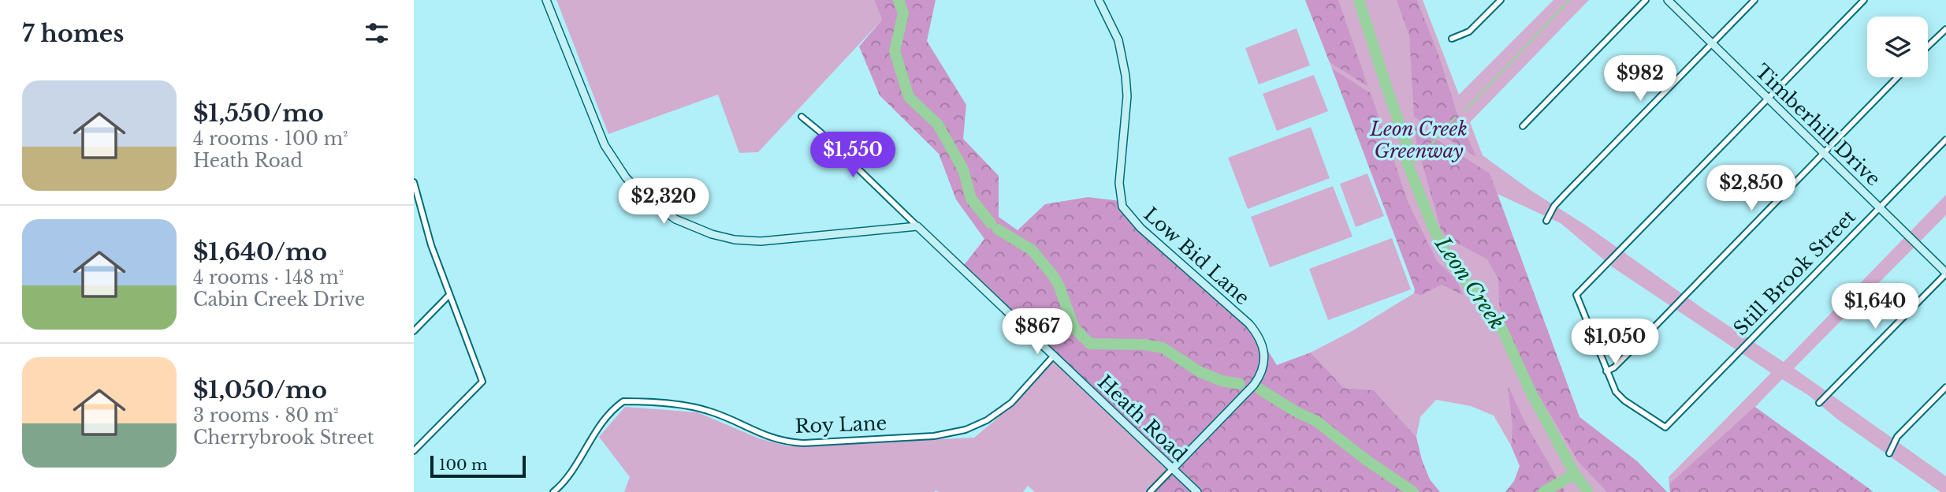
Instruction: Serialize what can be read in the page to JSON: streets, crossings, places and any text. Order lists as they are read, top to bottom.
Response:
{
  "streets": {
    "street": [
      "Timberhill Drive",
      "Low Bid Lane",
      "Still Brook Street",
      "Heath Road",
      "Roy Lane"
    ]
  },
  "crossings": [
    ["Timberhill Drive", "Still Brook Street"],
    ["Low Bid Lane", "Heath Road"],
    ["Heath Road", "Roy Lane"]
  ],
  "water": ["Leon Creek"],
  "parks": ["Leon Creek Greenway"],
  "scale_bar": "100 m",
  "page": {
    "heading": "7 homes",
    "price": [
      "$982",
      "$1,550",
      "$2,850",
      "$2,320",
      "$1,640",
      "$867",
      "$1,050"
    ],
    "list": [
      {
        "name": "$1,550/mo",
        "note": "4 rooms · 100 m² · Heath Road"
      },
      {
        "name": "$1,640/mo",
        "note": "4 rooms · 148 m² · Cabin Creek Drive"
      },
      {
        "name": "$1,050/mo",
        "note": "3 rooms · 80 m² · Cherrybrook Street"
      }
    ],
    "scale": "100 m"
  }
}
